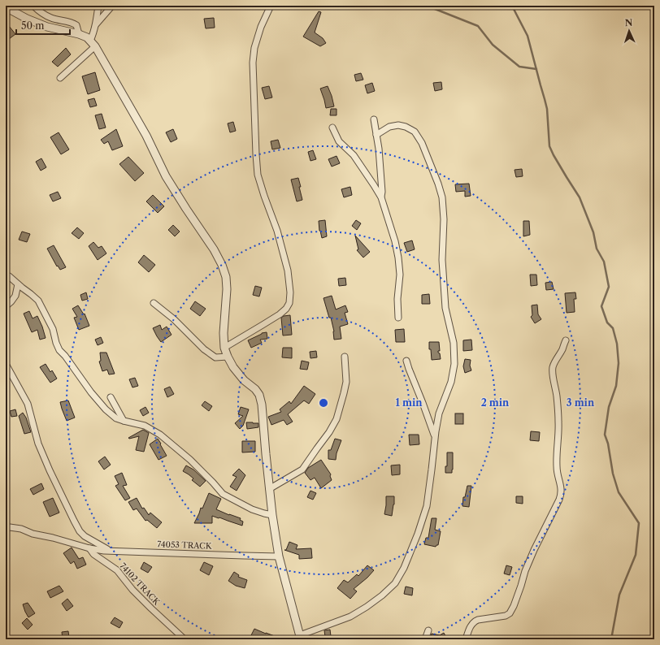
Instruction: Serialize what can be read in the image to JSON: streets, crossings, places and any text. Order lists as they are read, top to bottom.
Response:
{
  "streets": {
    "street": ["74053 TRACK", "74102 TRACK"]
  },
  "crossings": [
    ["74053 TRACK", "74102 TRACK"]
  ],
  "scale_bar": "50 m",
  "north": "top",
  "rings": ["1 min", "2 min", "3 min"]
}
